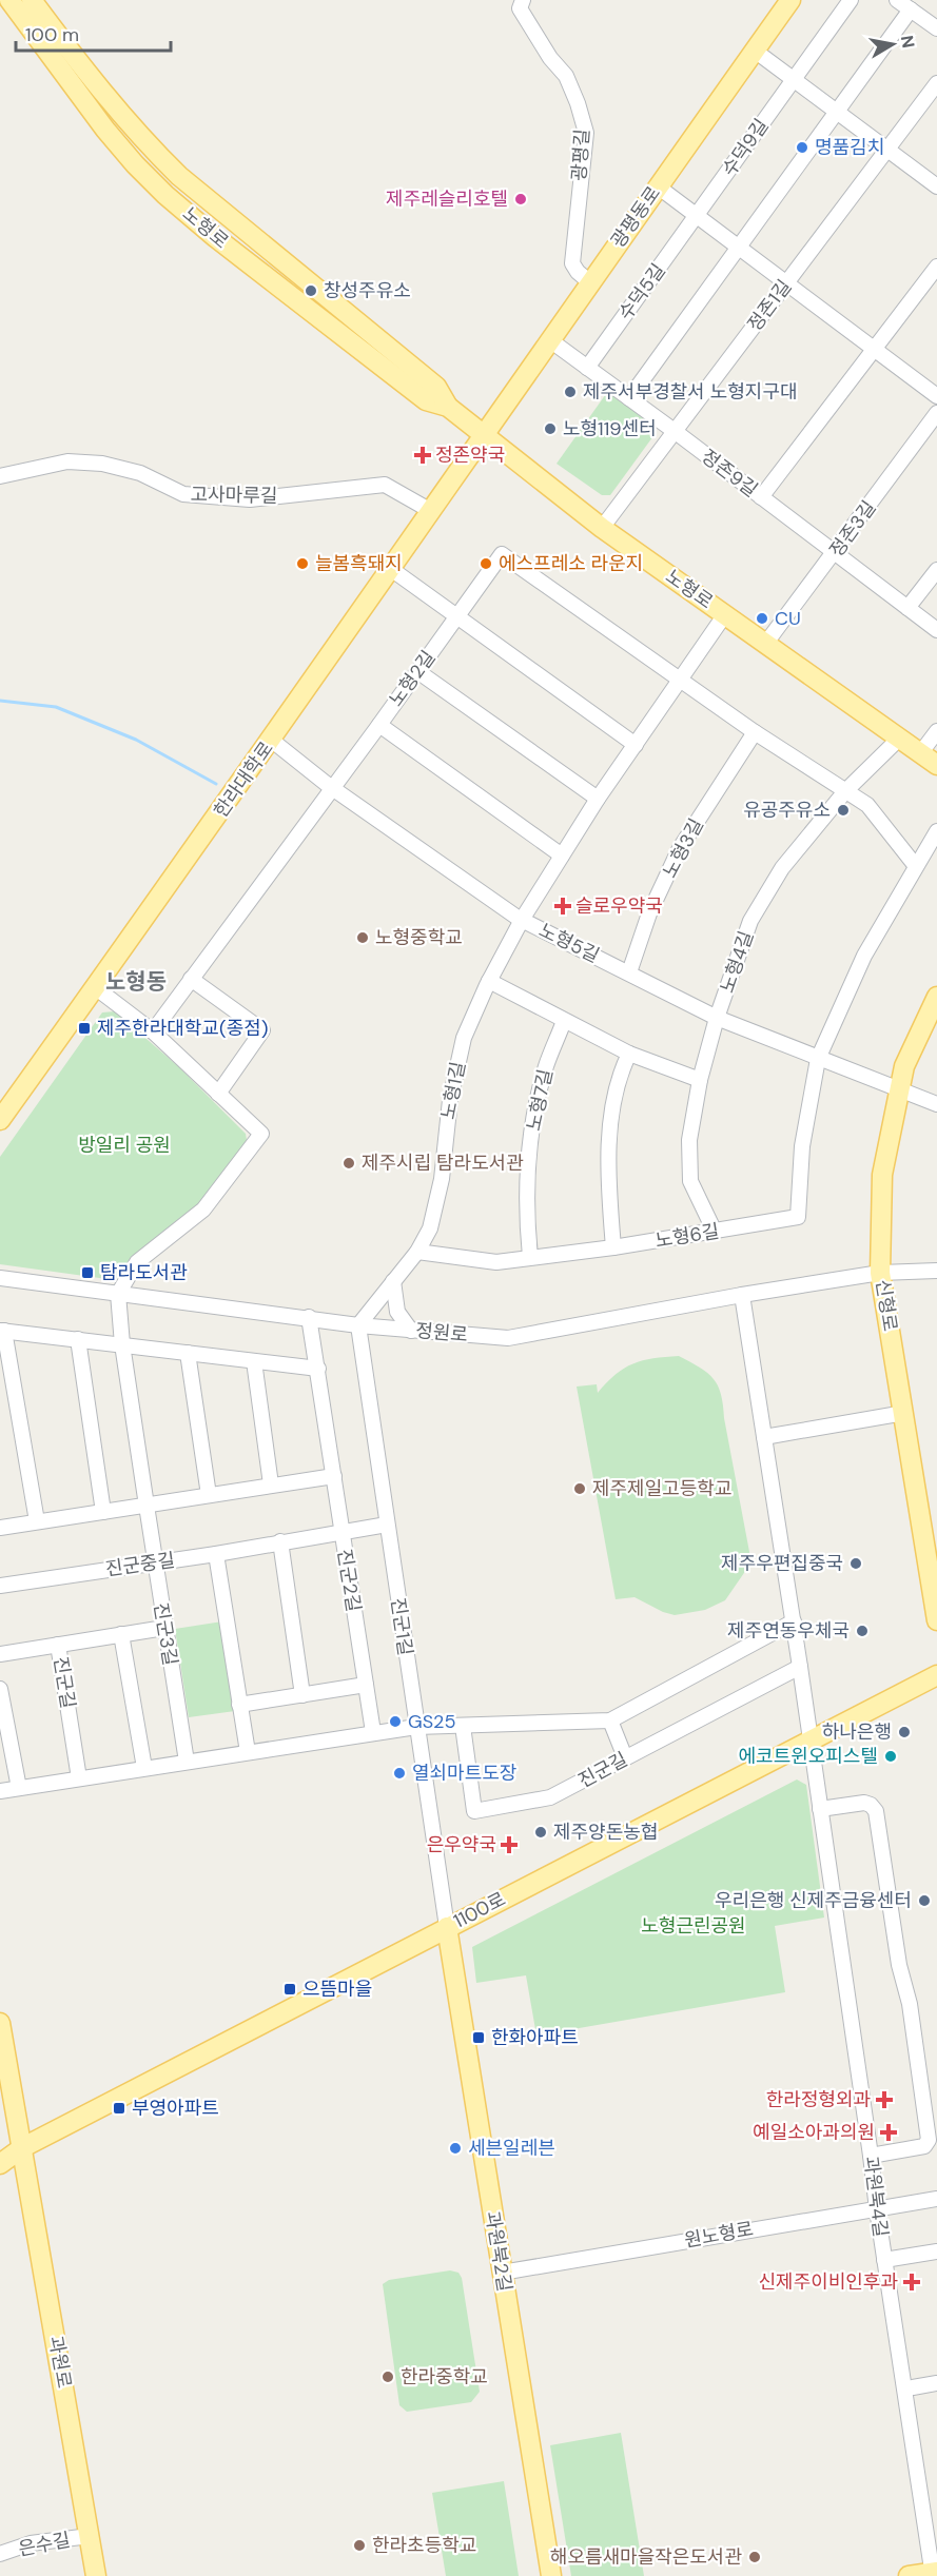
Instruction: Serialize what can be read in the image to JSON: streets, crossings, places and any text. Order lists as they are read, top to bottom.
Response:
{
  "streets": {
    "main road": [
      "광평동로",
      "노형로",
      "한라대학로",
      "신형로",
      "1100로",
      "과원북2길",
      "과원로"
    ],
    "street": [
      "수덕9길",
      "광평길",
      "수덕5길",
      "정존1길",
      "정존9길",
      "고사마루길",
      "정존3길",
      "노형2길",
      "노형3길",
      "노형5길",
      "노형4길",
      "노형1길",
      "노형7길",
      "노형6길",
      "정원로",
      "진군중길",
      "진군2길",
      "진군1길",
      "진군3길",
      "진군길",
      "과원북4길",
      "원노형로",
      "은수길"
    ]
  },
  "crossings": [
    ["수덕9길", "수덕5길"],
    ["광평길", "광평동로"],
    ["광평동로", "노형로"],
    ["광평동로", "정존9길"],
    ["광평동로", "한라대학로"],
    ["노형로", "정존1길"],
    ["노형로", "정존3길"],
    ["노형로", "한라대학로"],
    ["노형로", "노형4길"],
    ["노형로", "노형1길"],
    ["수덕5길", "정존9길"],
    ["정존1길", "정존9길"],
    ["정존9길", "정존3길"],
    ["고사마루길", "한라대학로"],
    ["노형2길", "노형5길"],
    ["노형2길", "노형1길"],
    ["한라대학로", "노형5길"],
    ["노형3길", "노형5길"],
    ["노형5길", "노형4길"],
    ["노형5길", "노형1길"],
    ["노형5길", "노형6길"],
    ["노형5길", "신형로"],
    ["노형4길", "노형6길"],
    ["노형1길", "노형6길"],
    ["노형1길", "정원로"],
    ["노형1길", "진군1길"],
    ["노형7길", "노형6길"],
    ["신형로", "정원로"],
    ["정원로", "진군2길"],
    ["정원로", "진군1길"],
    ["정원로", "진군3길"],
    ["진군중길", "진군2길"],
    ["진군중길", "진군1길"],
    ["진군중길", "진군3길"],
    ["진군1길", "1100로"],
    ["진군1길", "과원북2길"],
    ["1100로", "과원북4길"],
    ["1100로", "과원북2길"],
    ["1100로", "과원로"],
    ["과원북4길", "원노형로"],
    ["원노형로", "과원북2길"],
    ["과원로", "은수길"]
  ],
  "districts": ["노형동"],
  "parks": ["방일리 공원", "노형근린공원"],
  "places": {
    "other": [
      "명품김치",
      "제주레슬리호텔",
      "창성주유소",
      "제주서부경찰서 노형지구대",
      "노형119센터",
      "늘봄흑돼지",
      "에스프레소 라운지",
      "CU",
      "유공주유소",
      "노형중학교",
      "제주시립 탐라도서관",
      "제주제일고등학교",
      "제주우편집중국",
      "제주연동우체국",
      "GS25",
      "하나은행",
      "에코트윈오피스텔",
      "열쇠마트도장",
      "제주양돈농협",
      "우리은행 신제주금융센터",
      "세븐일레븐",
      "한라중학교",
      "한라초등학교",
      "해오름새마을작은도서관"
    ],
    "health": [
      "정존약국",
      "슬로우약국",
      "은우약국",
      "한라정형외과",
      "예일소아과의원",
      "신제주이비인후과"
    ],
    "transit": [
      "제주한라대학교(종점)",
      "탐라도서관",
      "으뜸마을",
      "한화아파트",
      "부영아파트"
    ]
  },
  "scale_bar": "100 m",
  "north": "right"
}
